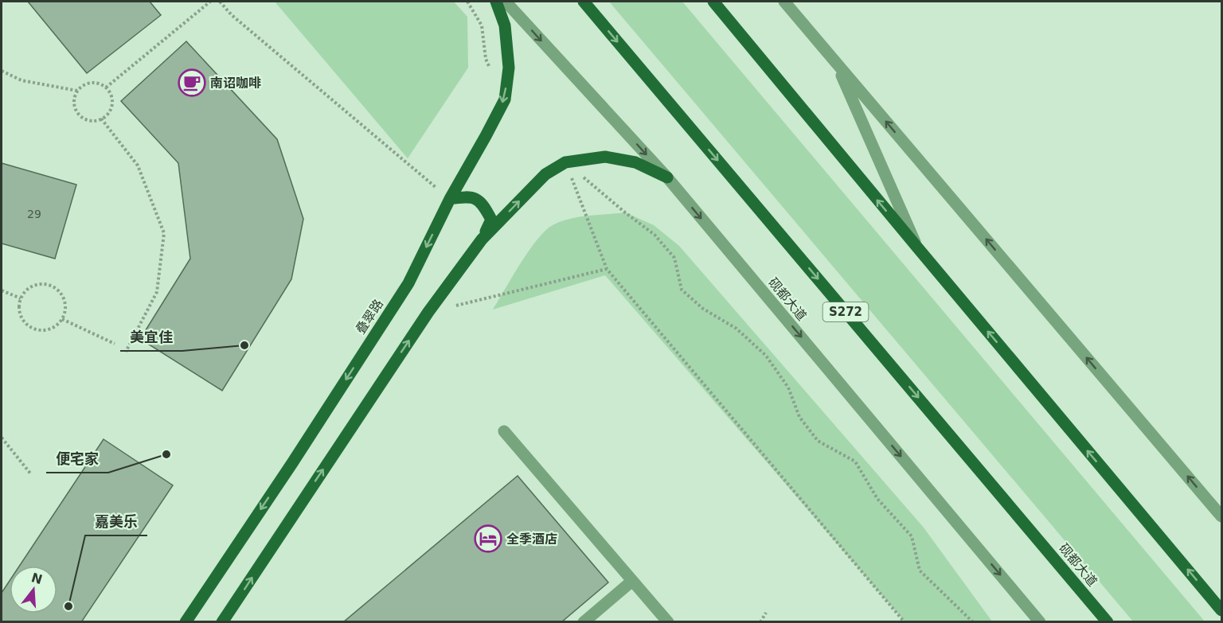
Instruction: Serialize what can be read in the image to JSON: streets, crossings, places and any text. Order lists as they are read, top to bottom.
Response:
{
  "streets": {
    "main road": ["砚都大道", "S272", "叠翠路"]
  },
  "one_way": ["砚都大道"],
  "places": {
    "cafe": ["南诏咖啡"],
    "other": ["美宜佳", "便宅家", "嘉美乐"],
    "hotel": ["全季酒店"]
  },
  "house_numbers": ["29"],
  "north": "top"
}
